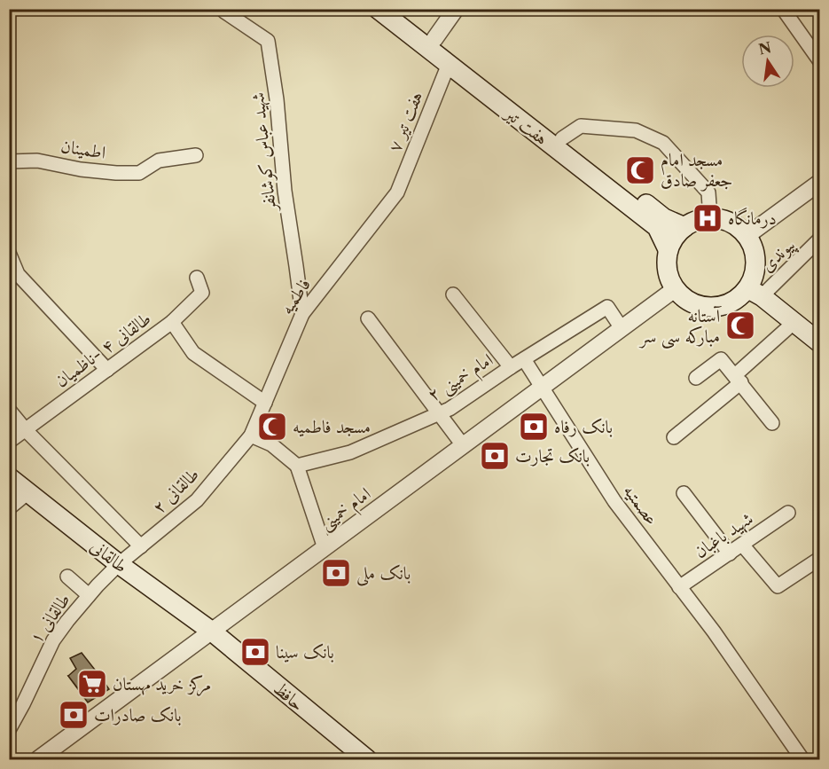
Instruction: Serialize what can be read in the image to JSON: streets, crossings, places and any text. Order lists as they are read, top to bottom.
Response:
{
  "streets": {
    "main road": ["هفت تیر", "طالقانی", "حافظ"],
    "street": [
      "هفت تیر ۷",
      "اطمینان",
      "شهید عباس کوشانفر",
      "پیوندی",
      "فاطمیه",
      "طالقانی ۴ -ناظمیان",
      "امام خمینی ۲",
      "طالقانی ۲",
      "عصمتیه",
      "امام خمینی",
      "شهید باغبان",
      "طالقانی ۱"
    ]
  },
  "crossings": [
    ["هفت تیر ۷", "هفت تیر"],
    ["هفت تیر ۷", "فاطمیه"],
    ["هفت تیر", "پیوندی"],
    ["هفت تیر", "امام خمینی"],
    ["شهید عباس کوشانفر", "فاطمیه"],
    ["پیوندی", "امام خمینی"],
    ["فاطمیه", "طالقانی ۲"],
    ["امام خمینی ۲", "عصمتیه"],
    ["امام خمینی ۲", "امام خمینی"],
    ["طالقانی ۲", "طالقانی"],
    ["طالقانی ۲", "طالقانی ۱"],
    ["عصمتیه", "امام خمینی"],
    ["عصمتیه", "شهید باغبان"],
    ["امام خمینی", "طالقانی"],
    ["امام خمینی", "حافظ"],
    ["طالقانی", "طالقانی ۱"],
    ["طالقانی", "حافظ"]
  ],
  "places": {
    "mosque": ["مسجد امام جعفر صادق", "آستانه مبارکه سی سر", "مسجد فاطمیه"],
    "hospital": ["درمانگاه"],
    "bank": [
      "بانک رفاه",
      "بانک تجارت",
      "بانک ملی",
      "بانک سینا",
      "بانک صادرات"
    ],
    "supermarket": ["مرکز خرید مهستان"]
  },
  "north": "top"
}
